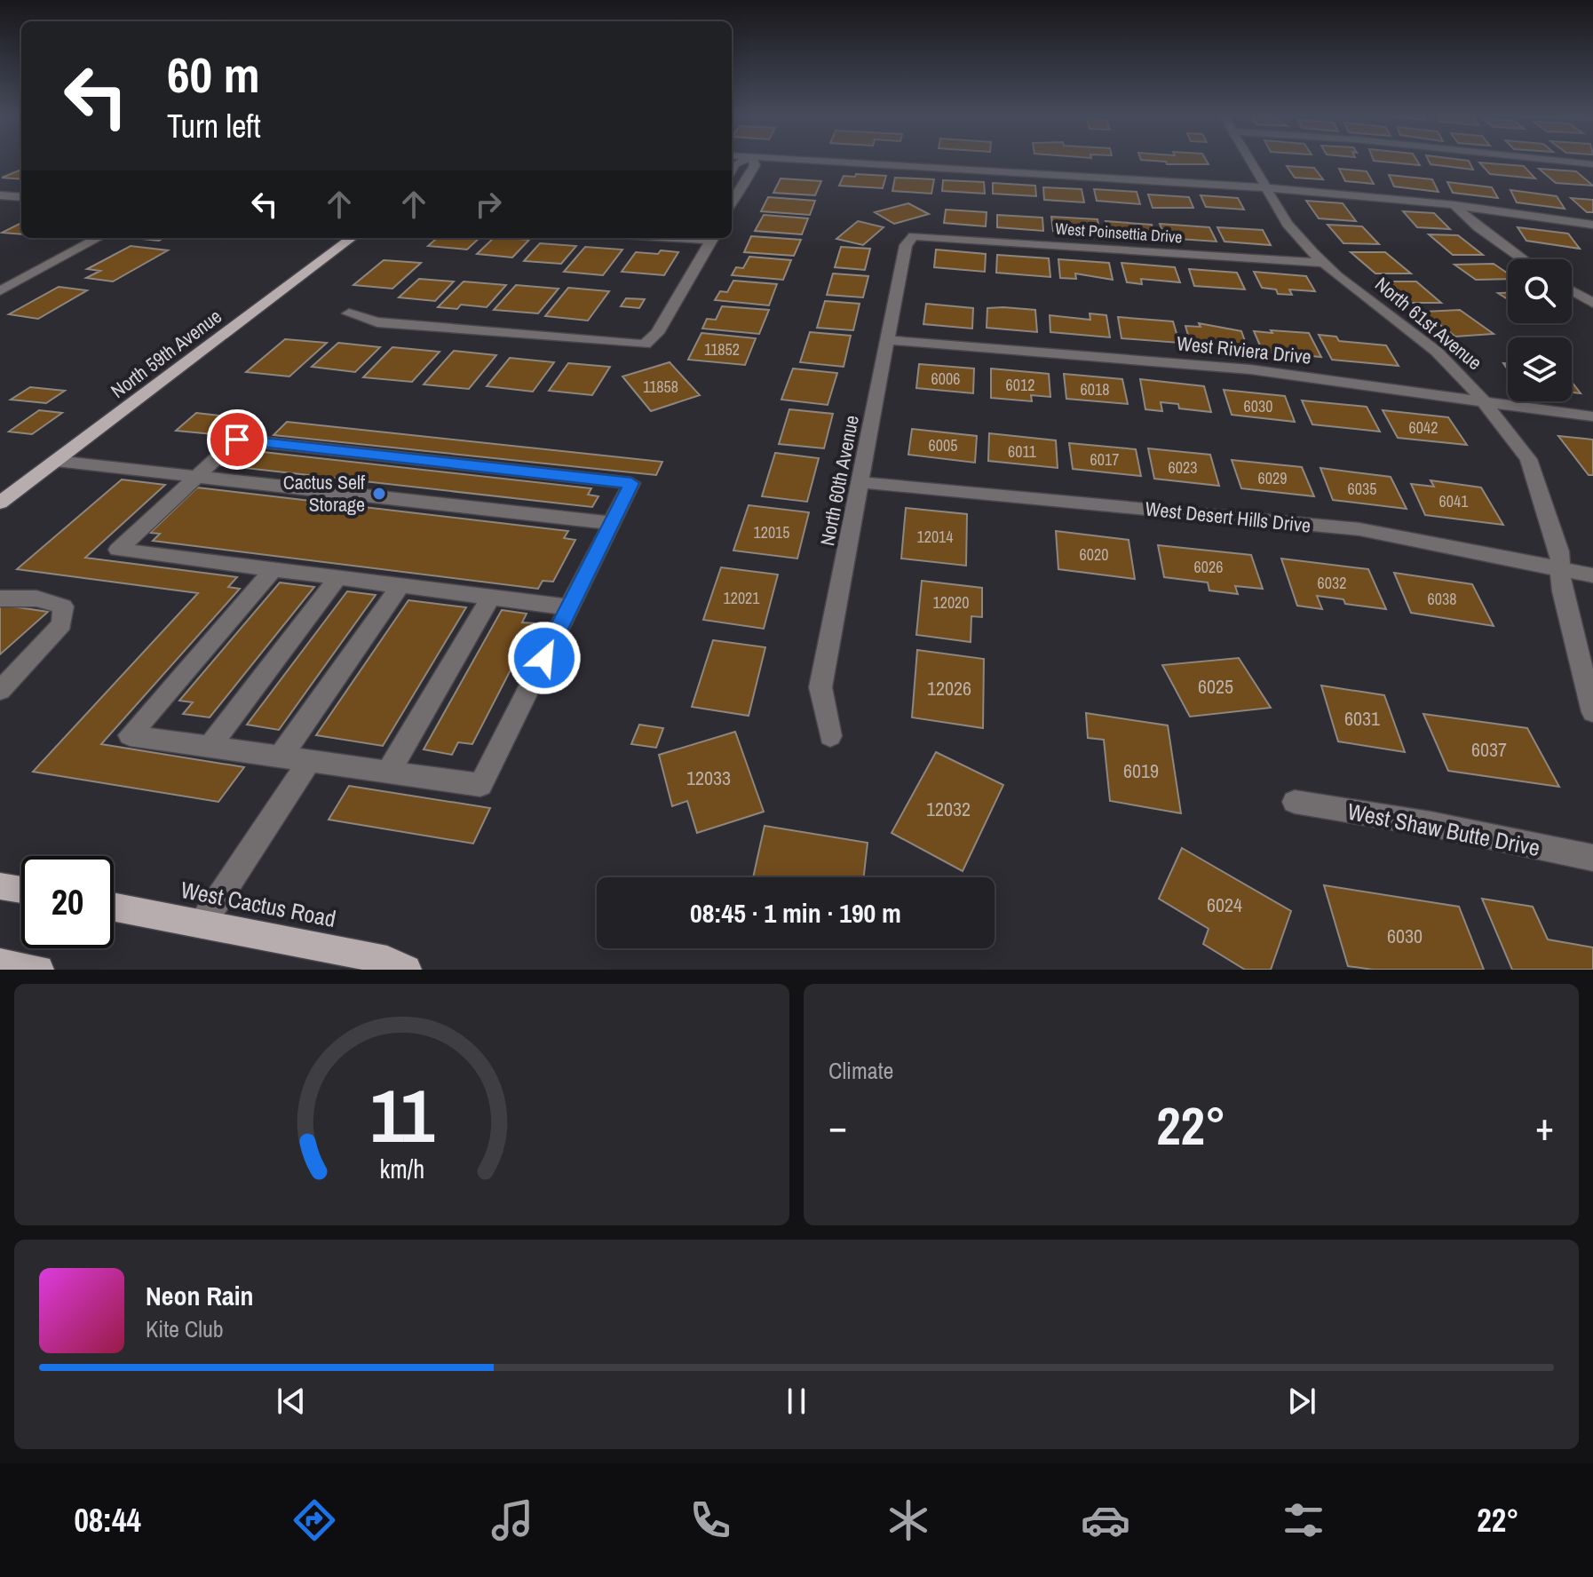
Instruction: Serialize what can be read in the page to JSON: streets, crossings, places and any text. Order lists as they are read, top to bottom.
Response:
{
  "streets": {
    "main road": ["North 59th Avenue", "West Cactus Road"],
    "street": [
      "West Poinsettia Drive",
      "North 61st Avenue",
      "West Riviera Drive",
      "North 60th Avenue",
      "West Desert Hills Drive",
      "West Shaw Butte Drive"
    ]
  },
  "crossings": [
    ["West Poinsettia Drive", "North 61st Avenue"],
    ["West Poinsettia Drive", "North 60th Avenue"],
    ["North 61st Avenue", "West Riviera Drive"],
    ["North 61st Avenue", "West Desert Hills Drive"],
    ["West Riviera Drive", "North 60th Avenue"],
    ["North 60th Avenue", "West Desert Hills Drive"]
  ],
  "places": ["Cactus Self Storage"],
  "house_numbers": [
    "11852",
    "6006",
    "6012",
    "11858",
    "6018",
    "6030",
    "6042",
    "6005",
    "6011",
    "6017",
    "6023",
    "6029",
    "6035",
    "6041",
    "12015",
    "12014",
    "6020",
    "6026",
    "6032",
    "12021",
    "6038",
    "12020",
    "6025",
    "12026",
    "6031",
    "6037",
    "6019",
    "12033",
    "12032",
    "6024",
    "6030"
  ],
  "page": {
    "turn": ["60 m", "Turn left"],
    "limit": "20",
    "trip": "08:45 · 1 min · 190 m",
    "tile": "Climate",
    "heat": ["−", "22°", "+"],
    "song": ["Neon Rain", "Kite Club"],
    "tabs": ["08:44", "22°"],
    "gauge": ["11", "km/h"]
  }
}
